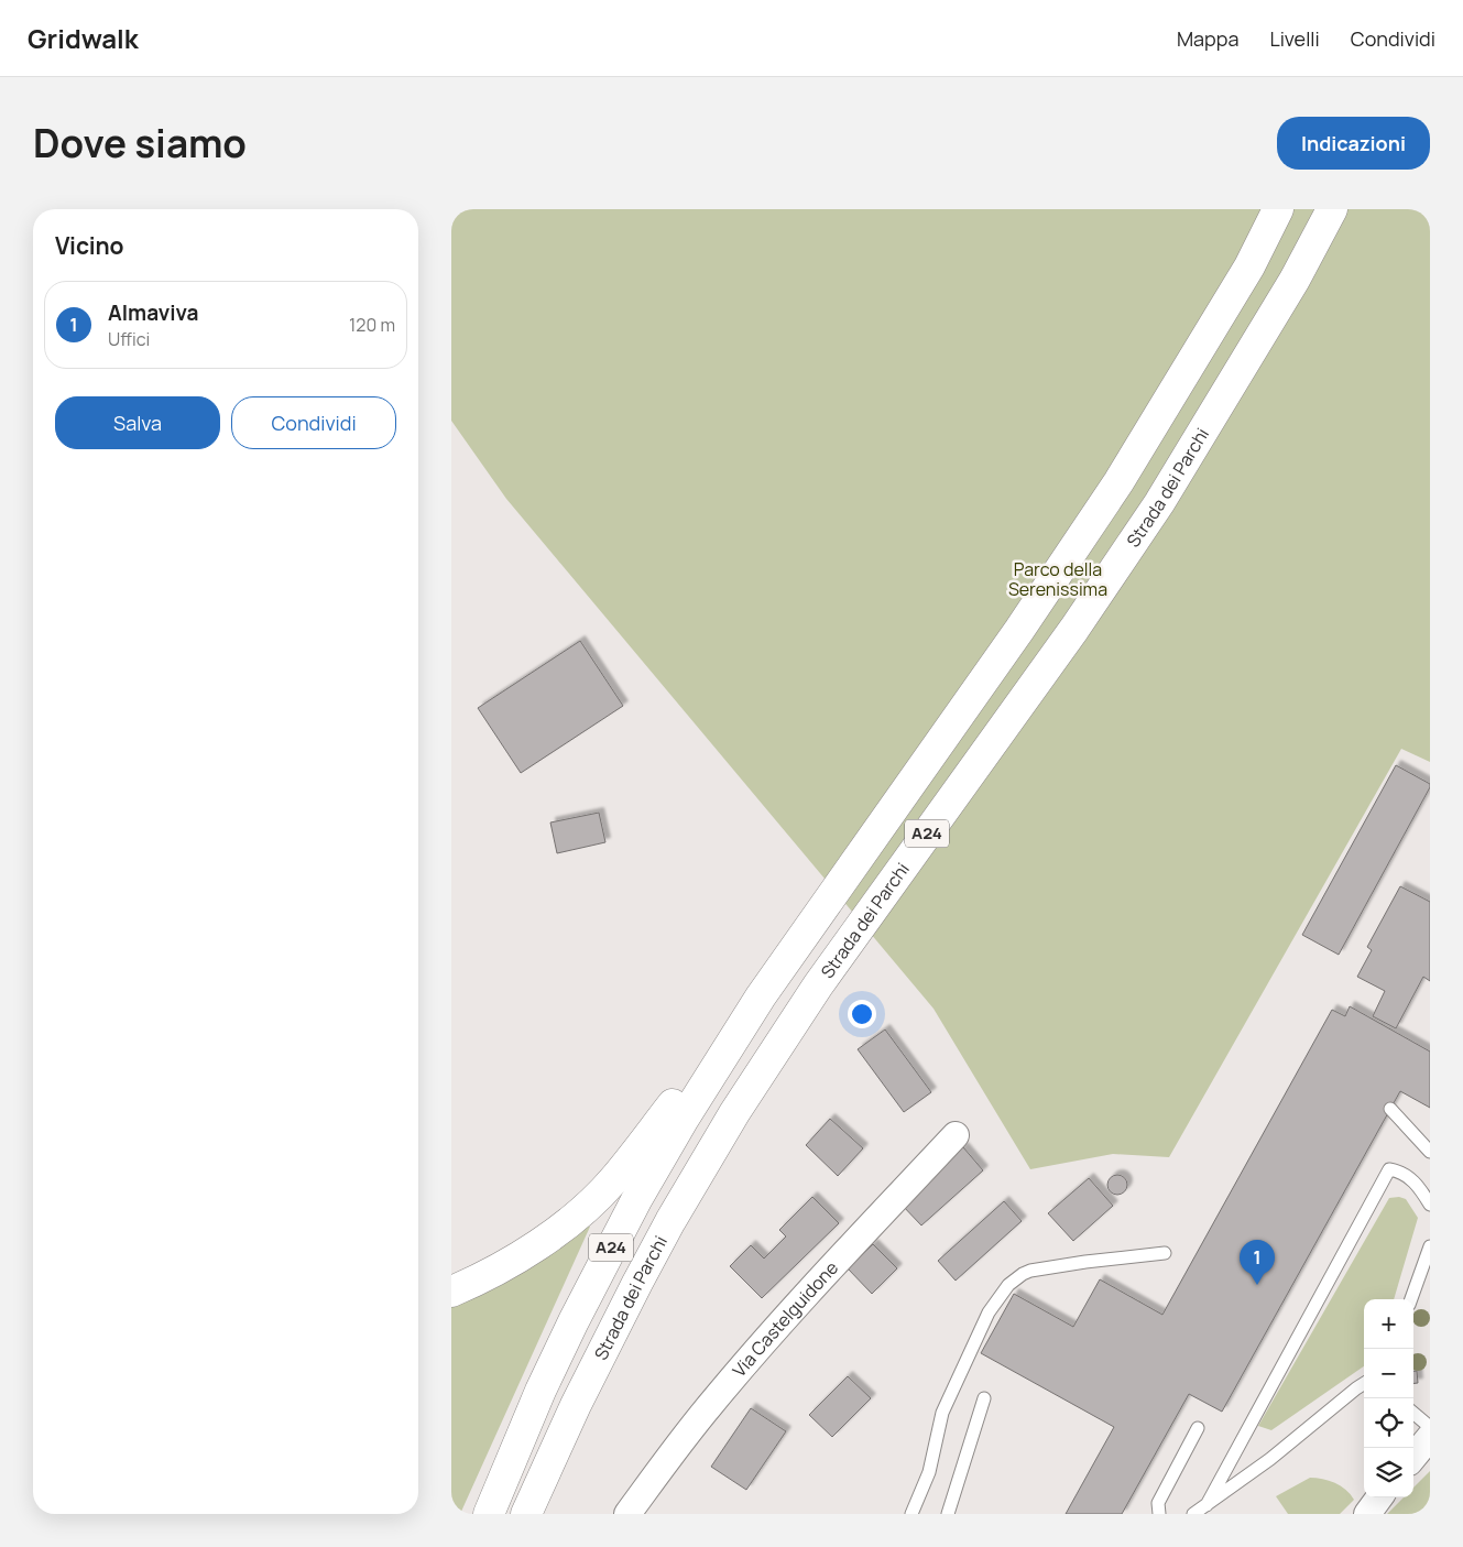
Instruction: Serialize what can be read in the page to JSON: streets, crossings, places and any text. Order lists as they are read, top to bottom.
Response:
{
  "streets": {
    "highway": ["Strada dei Parchi", "A24"],
    "street": ["Via Castelguidone"]
  },
  "parks": ["Parco della Serenissima"],
  "page": {
    "header": "Gridwalk",
    "nav": ["Mappa", "Livelli", "Condividi"],
    "title": "Dove siamo",
    "buttons": [
      "Indicazioni",
      ["Salva", "Condividi"]
    ],
    "heading": "Vicino",
    "list": [
      {
        "mark": "1",
        "name": "Almaviva",
        "note": "Uffici",
        "value": "120 m"
      }
    ],
    "pins": "1",
    "map_buttons": ["+", "−"]
  }
}
